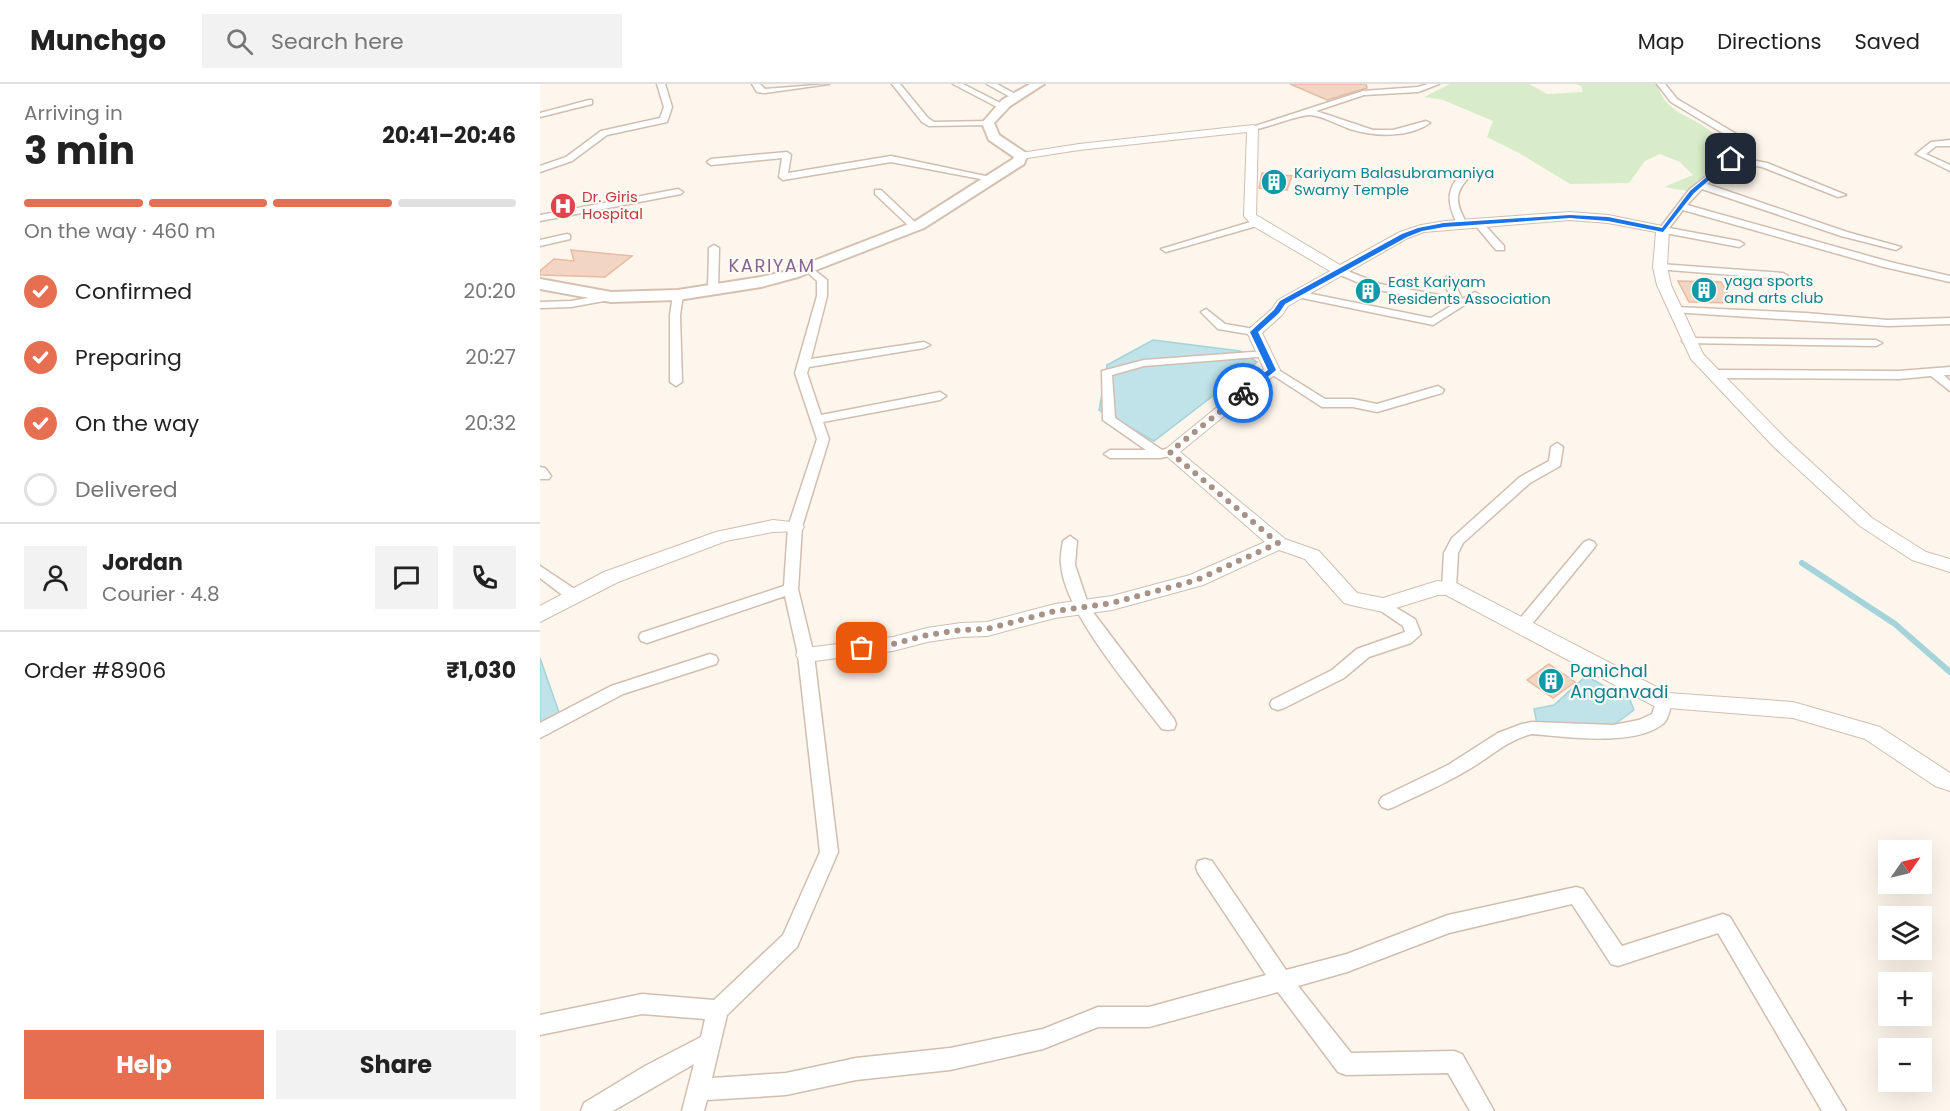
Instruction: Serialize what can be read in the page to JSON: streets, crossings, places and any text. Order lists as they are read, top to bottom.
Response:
{
  "districts": ["KARIYAM"],
  "places": {
    "building": [
      "Kariyam Balasubramaniya Swamy Temple",
      "yaga sports and arts club",
      "East Kariyam Residents Association",
      "Panichal Anganvadi"
    ],
    "hospital": ["Dr. Giris Hospital"]
  },
  "north": "top right",
  "page": {
    "header": "Munchgo",
    "search": "Search here",
    "nav": ["Map", "Directions", "Saved"],
    "heading": ["3 min", "Arriving in", "20:41–20:46"],
    "panel": [
      "Jordan",
      "Courier · 4.8",
      "Order #8906",
      "₹1,030"
    ],
    "bar": "On the way · 460 m",
    "list": [
      ["Confirmed", "20:20"],
      ["Preparing", "20:27"],
      ["On the way", "20:32"],
      "Delivered"
    ],
    "map_buttons": ["+", "−"],
    "buttons": ["Help", "Share"]
  }
}
